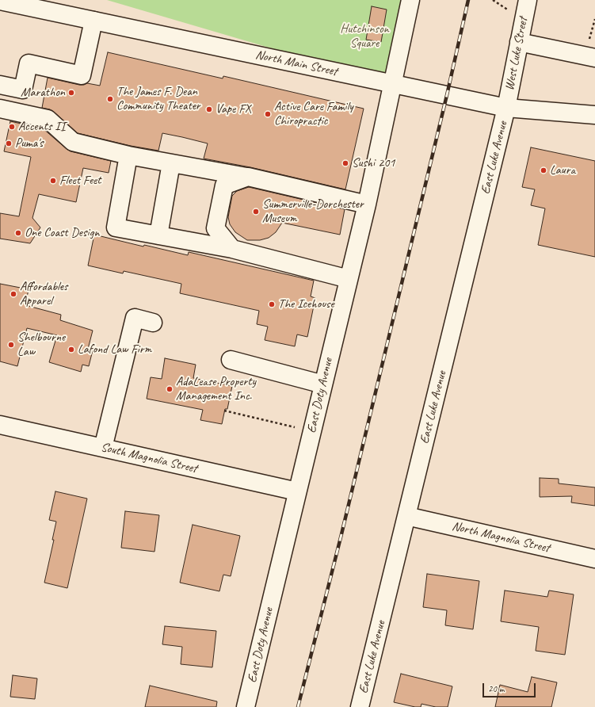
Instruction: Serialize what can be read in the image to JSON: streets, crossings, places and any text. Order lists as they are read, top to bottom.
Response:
{
  "streets": {
    "street": [
      "West Luke Street",
      "North Main Street",
      "East Luke Avenue",
      "East Doty Avenue",
      "South Magnolia Street",
      "North Magnolia Street"
    ]
  },
  "crossings": [
    ["West Luke Street", "North Main Street"],
    ["West Luke Street", "East Luke Avenue"],
    ["North Main Street", "East Luke Avenue"],
    ["North Main Street", "East Doty Avenue"],
    ["East Luke Avenue", "North Magnolia Street"],
    ["East Doty Avenue", "South Magnolia Street"]
  ],
  "parks": ["Hutchinson Square"],
  "places": [
    "Marathon",
    "The James F. Dean Community Theater",
    "Vape FX",
    "Active Care Family Chiropractic",
    "Accents II",
    "Puma's",
    "Sushi 201",
    "Laura",
    "Fleet Feet",
    "Summerville-Dorchester Museum",
    "One Coast Design",
    "Affordables Apparel",
    "The Icehouse",
    "Shelbourne Law",
    "Lafond Law Firm",
    "AdaLease Property Management Inc."
  ],
  "scale_bar": "20 m"
}
